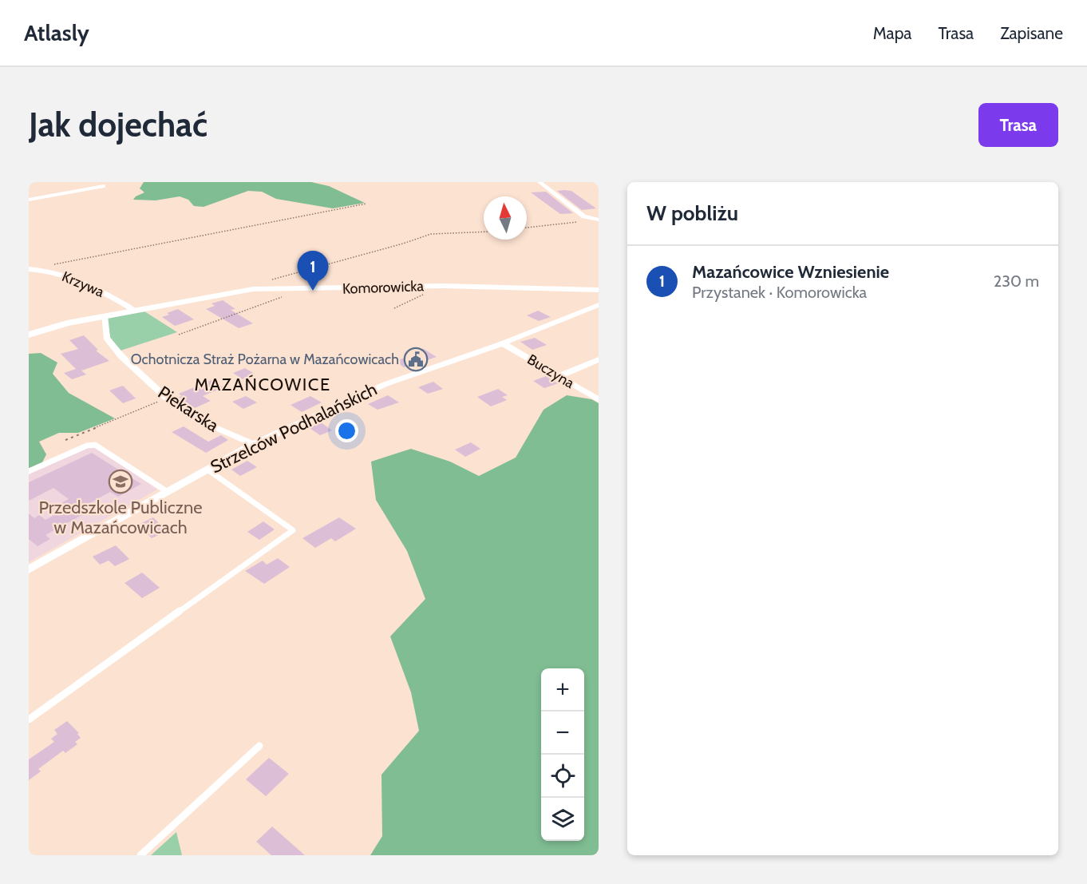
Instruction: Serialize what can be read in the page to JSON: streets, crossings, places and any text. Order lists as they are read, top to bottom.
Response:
{
  "streets": {
    "street": [
      "Krzywa",
      "Komorowicka",
      "Buczyna",
      "Piekarska",
      "Strzelców Podhalańskich"
    ]
  },
  "crossings": [
    ["Krzywa", "Komorowicka"],
    ["Komorowicka", "Piekarska"],
    ["Buczyna", "Strzelców Podhalańskich"],
    ["Piekarska", "Strzelców Podhalańskich"]
  ],
  "districts": ["MAZAŃCOWICE"],
  "places": {
    "public building": ["Ochotnicza Straż Pożarna w Mazańcowicach"],
    "school or university": ["Przedszkole Publiczne w Mazańcowicach"]
  },
  "north": "top",
  "page": {
    "header": "Atlasly",
    "nav": ["Mapa", "Trasa", "Zapisane"],
    "buttons": "Trasa",
    "title": "Jak dojechać",
    "heading": "W pobliżu",
    "list": [
      {
        "mark": "1",
        "name": "Mazańcowice Wzniesienie",
        "note": "Przystanek · Komorowicka",
        "value": "230 m"
      }
    ],
    "pins": "1",
    "map_buttons": ["+", "−"]
  }
}
